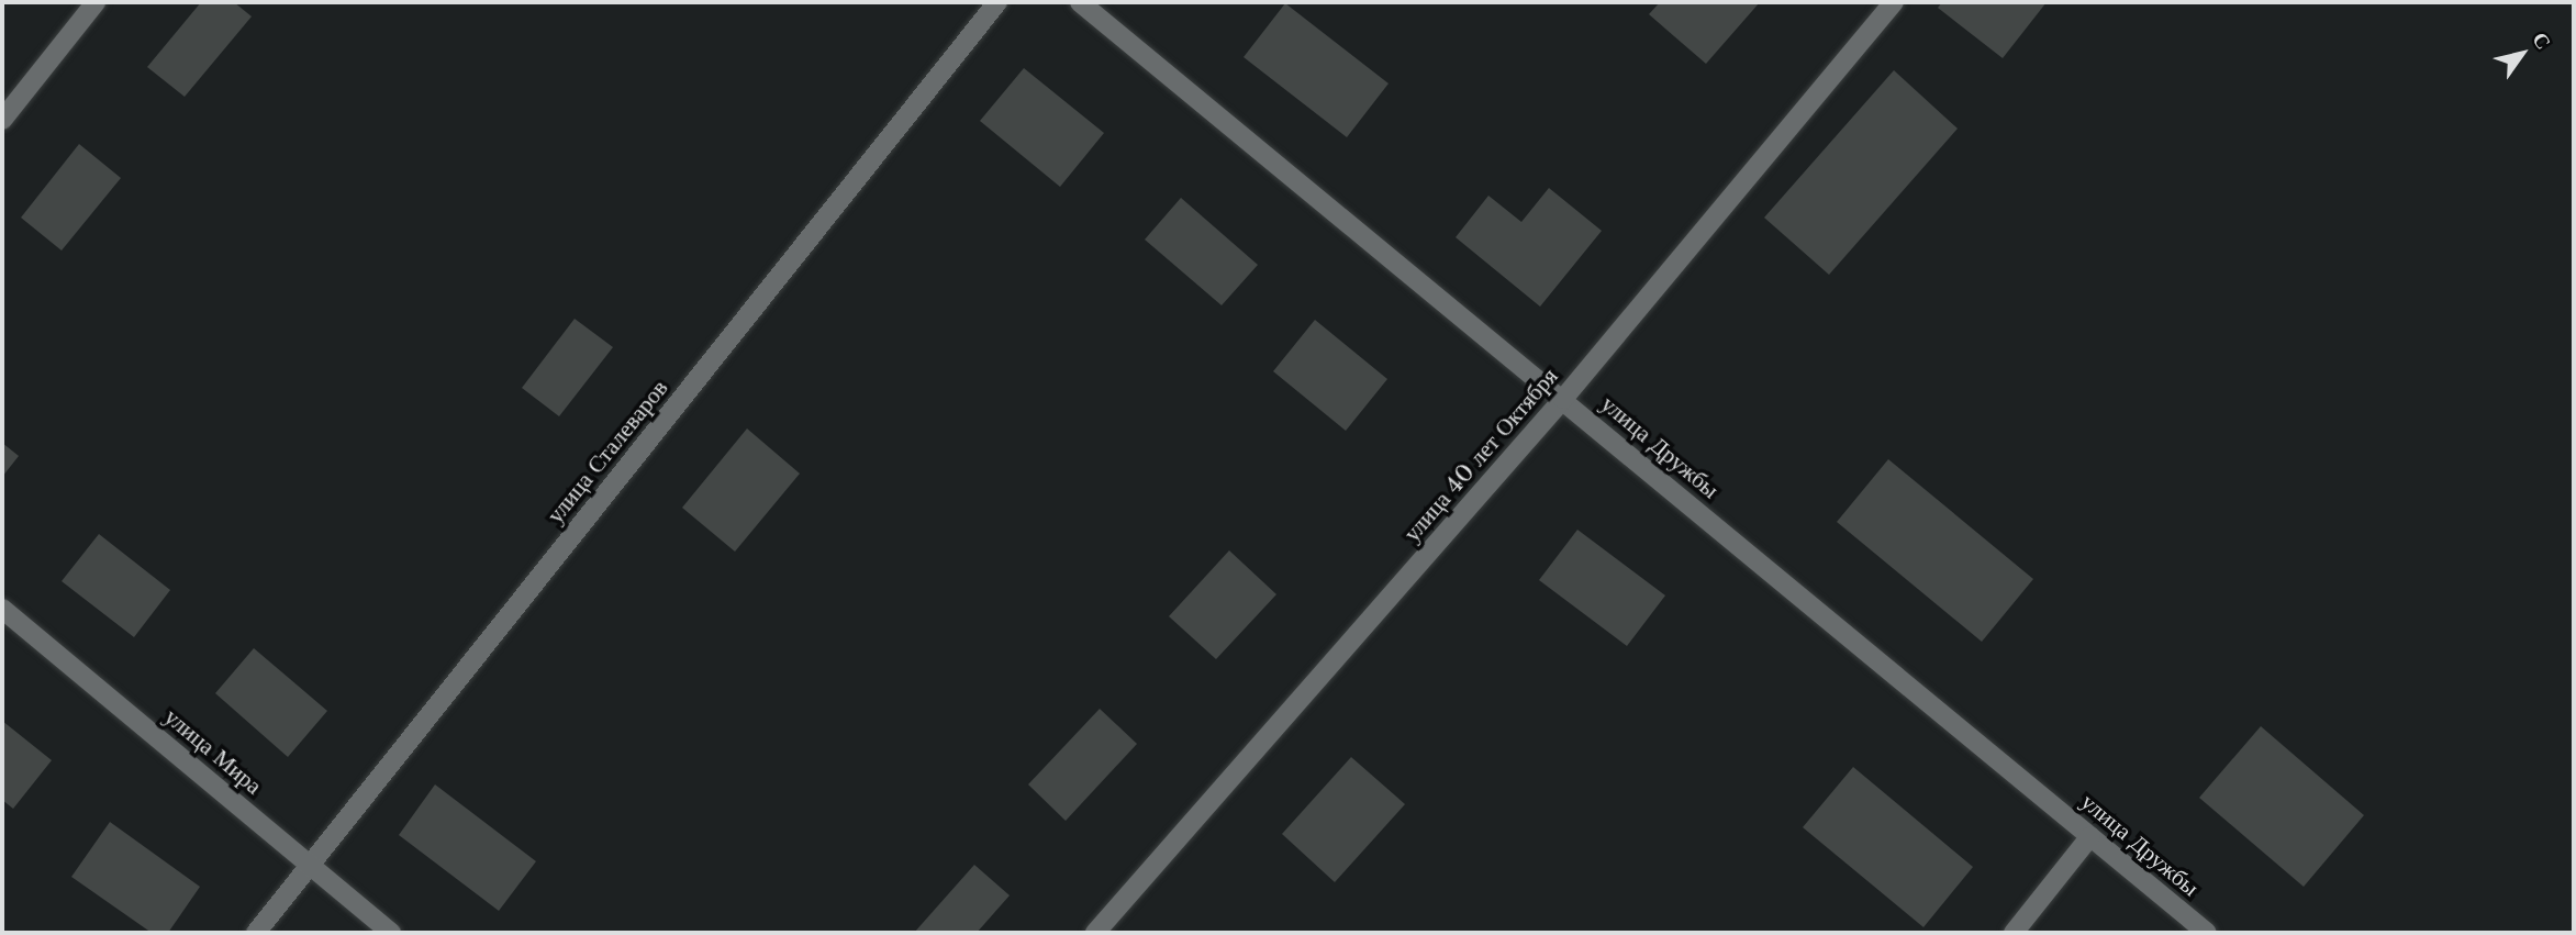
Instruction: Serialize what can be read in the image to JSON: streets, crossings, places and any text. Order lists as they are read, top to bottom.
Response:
{
  "streets": {
    "street": [
      "улица Дружбы",
      "улица Сталеваров",
      "улица 40 лет Октября",
      "улица Мира"
    ]
  },
  "crossings": [
    ["улица Дружбы", "улица 40 лет Октября"],
    ["улица Сталеваров", "улица Мира"]
  ],
  "north": "top right"
}
